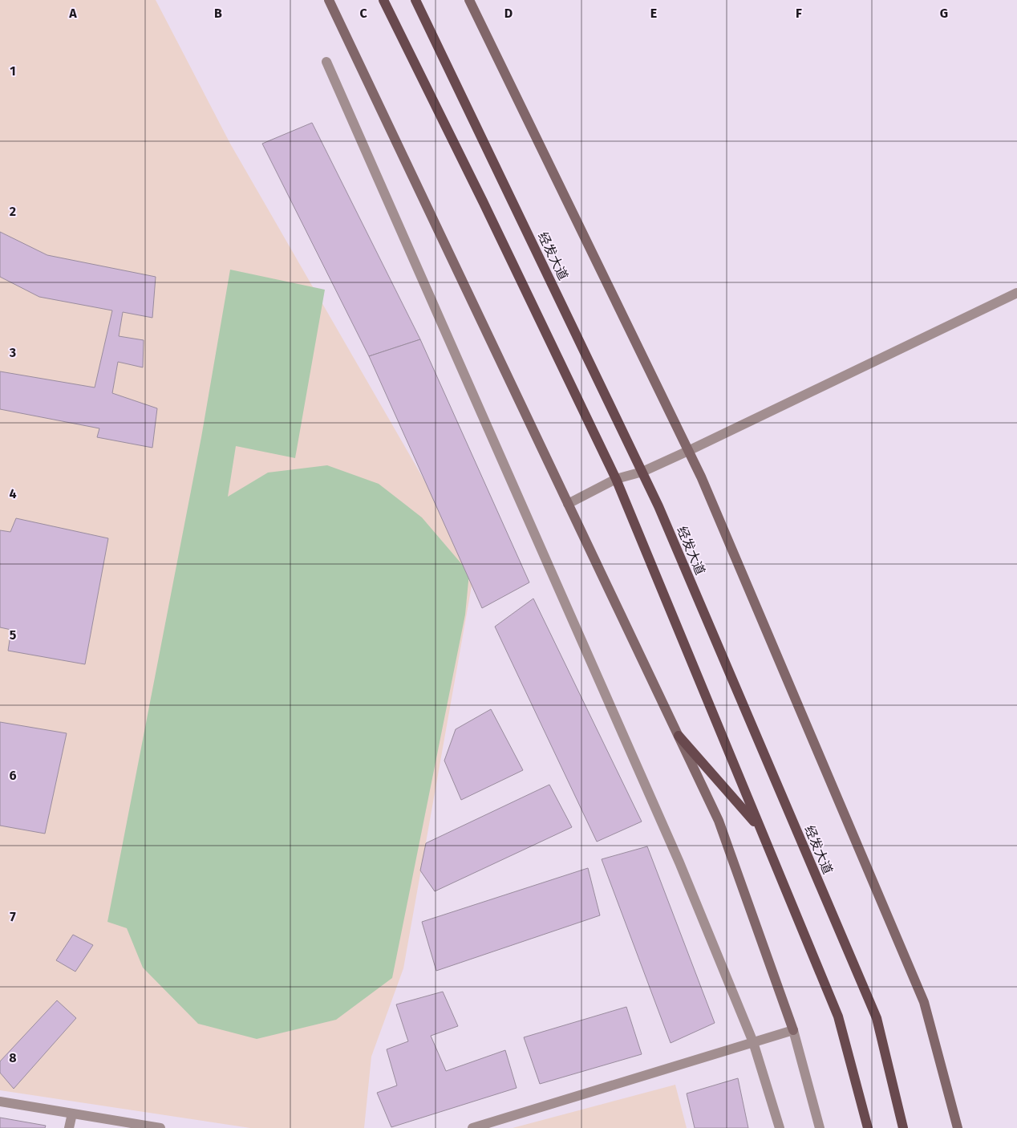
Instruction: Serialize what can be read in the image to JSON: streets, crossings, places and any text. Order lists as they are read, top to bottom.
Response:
{
  "streets": {
    "main road": ["经发大道"]
  },
  "grid": {
    "columns": [
      "A",
      "B",
      "C",
      "D",
      "E",
      "F",
      "G"
    ],
    "rows": [
      "1",
      "2",
      "3",
      "4",
      "5",
      "6",
      "7",
      "8"
    ]
  }
}
